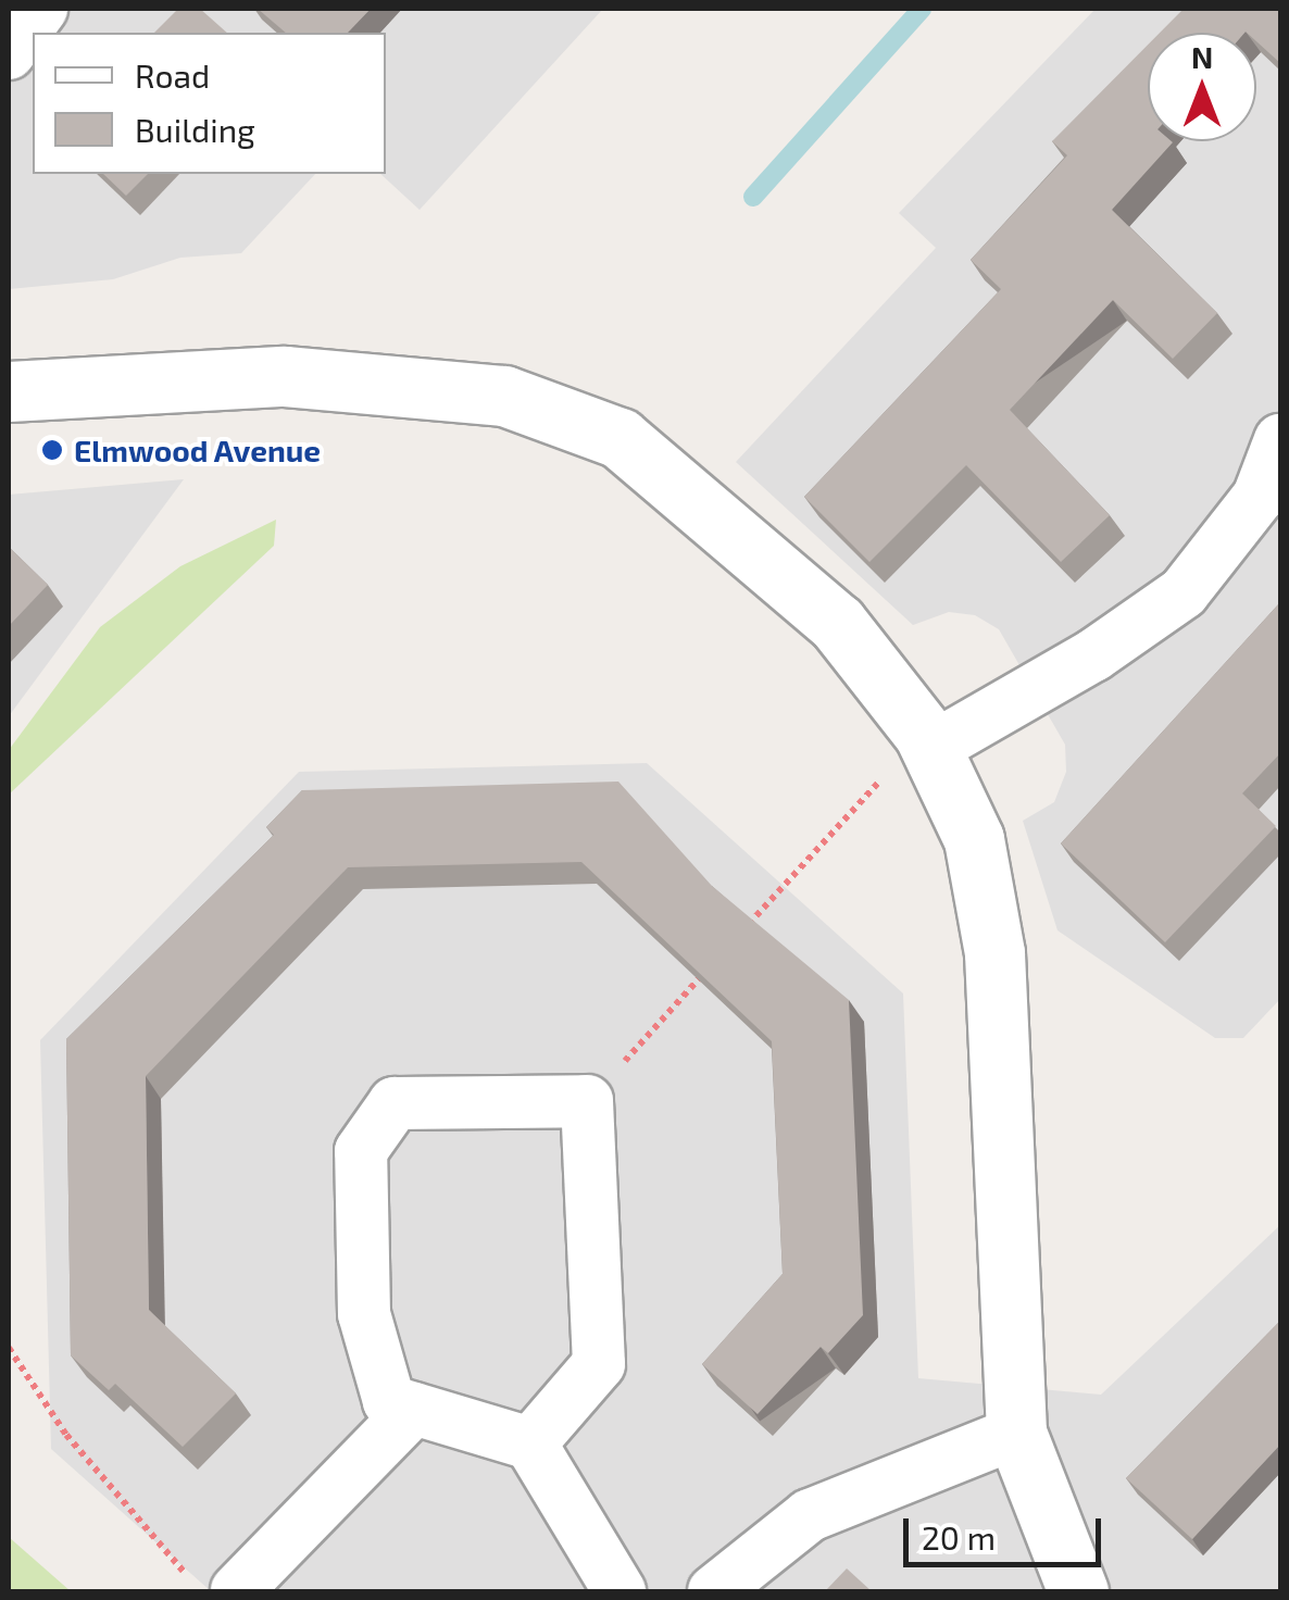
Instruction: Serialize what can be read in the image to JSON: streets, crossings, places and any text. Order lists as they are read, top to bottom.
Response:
{
  "places": ["Elmwood Avenue"],
  "legend": ["Road", "Building"],
  "scale_bar": "20 m",
  "north": "top"
}
